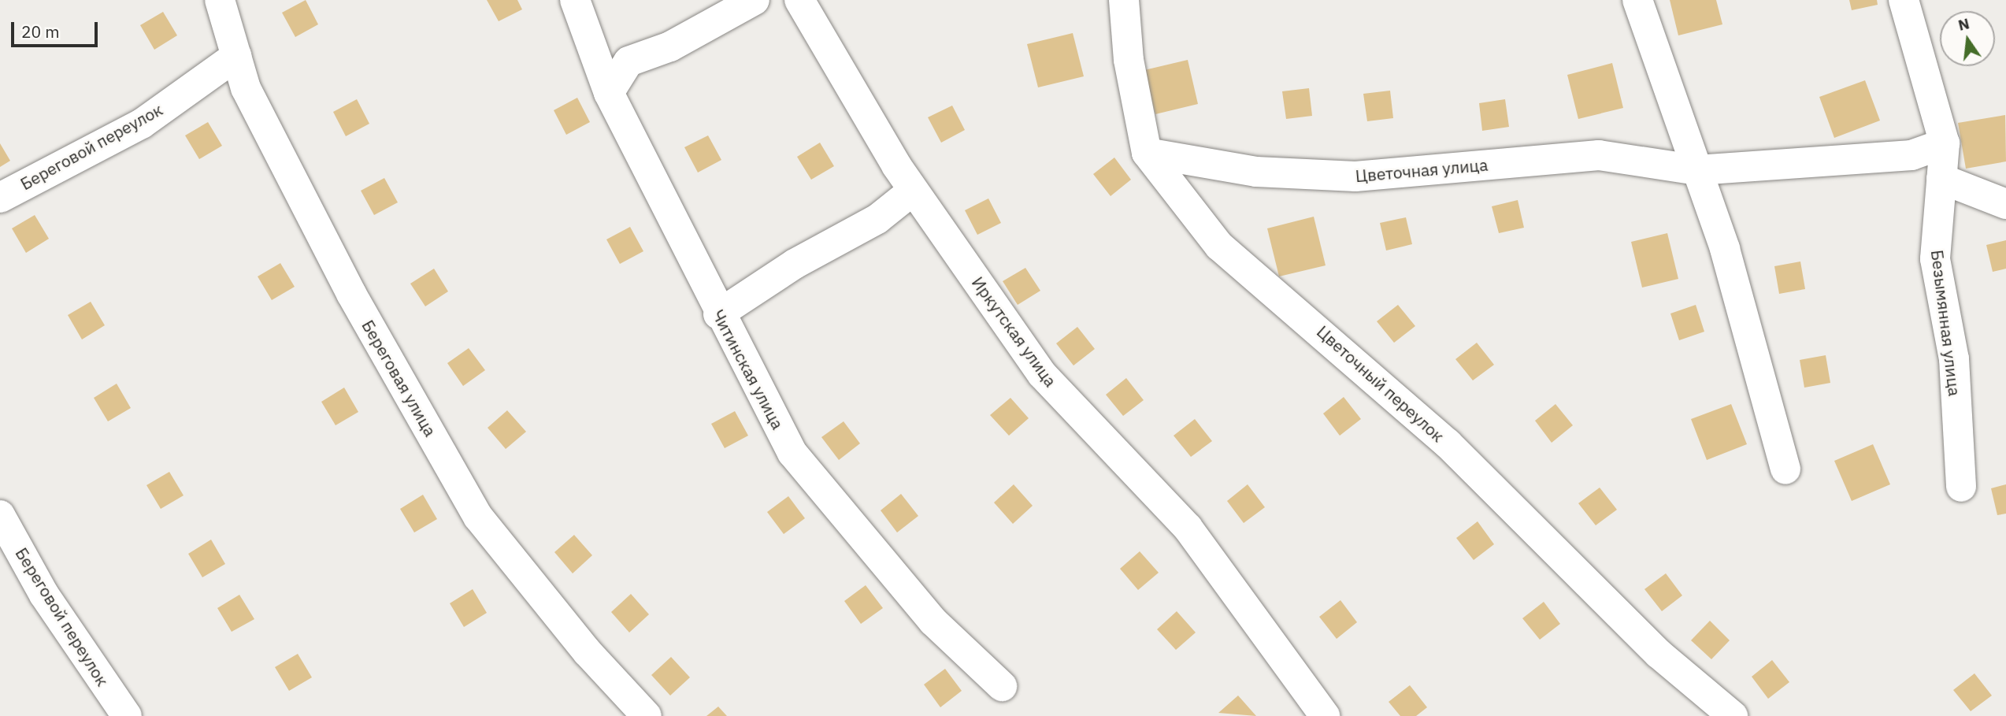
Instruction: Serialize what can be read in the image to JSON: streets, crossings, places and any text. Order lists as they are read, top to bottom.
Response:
{
  "streets": {
    "street": [
      "Береговой переулок",
      "Цветочная улица",
      "Безымянная улица",
      "Иркутская улица",
      "Читинская улица",
      "Береговая улица",
      "Цветочный переулок"
    ]
  },
  "crossings": [
    ["Береговой переулок", "Береговая улица"],
    ["Цветочная улица", "Безымянная улица"],
    ["Цветочная улица", "Цветочный переулок"]
  ],
  "scale_bar": "20 m",
  "north": "top"
}
